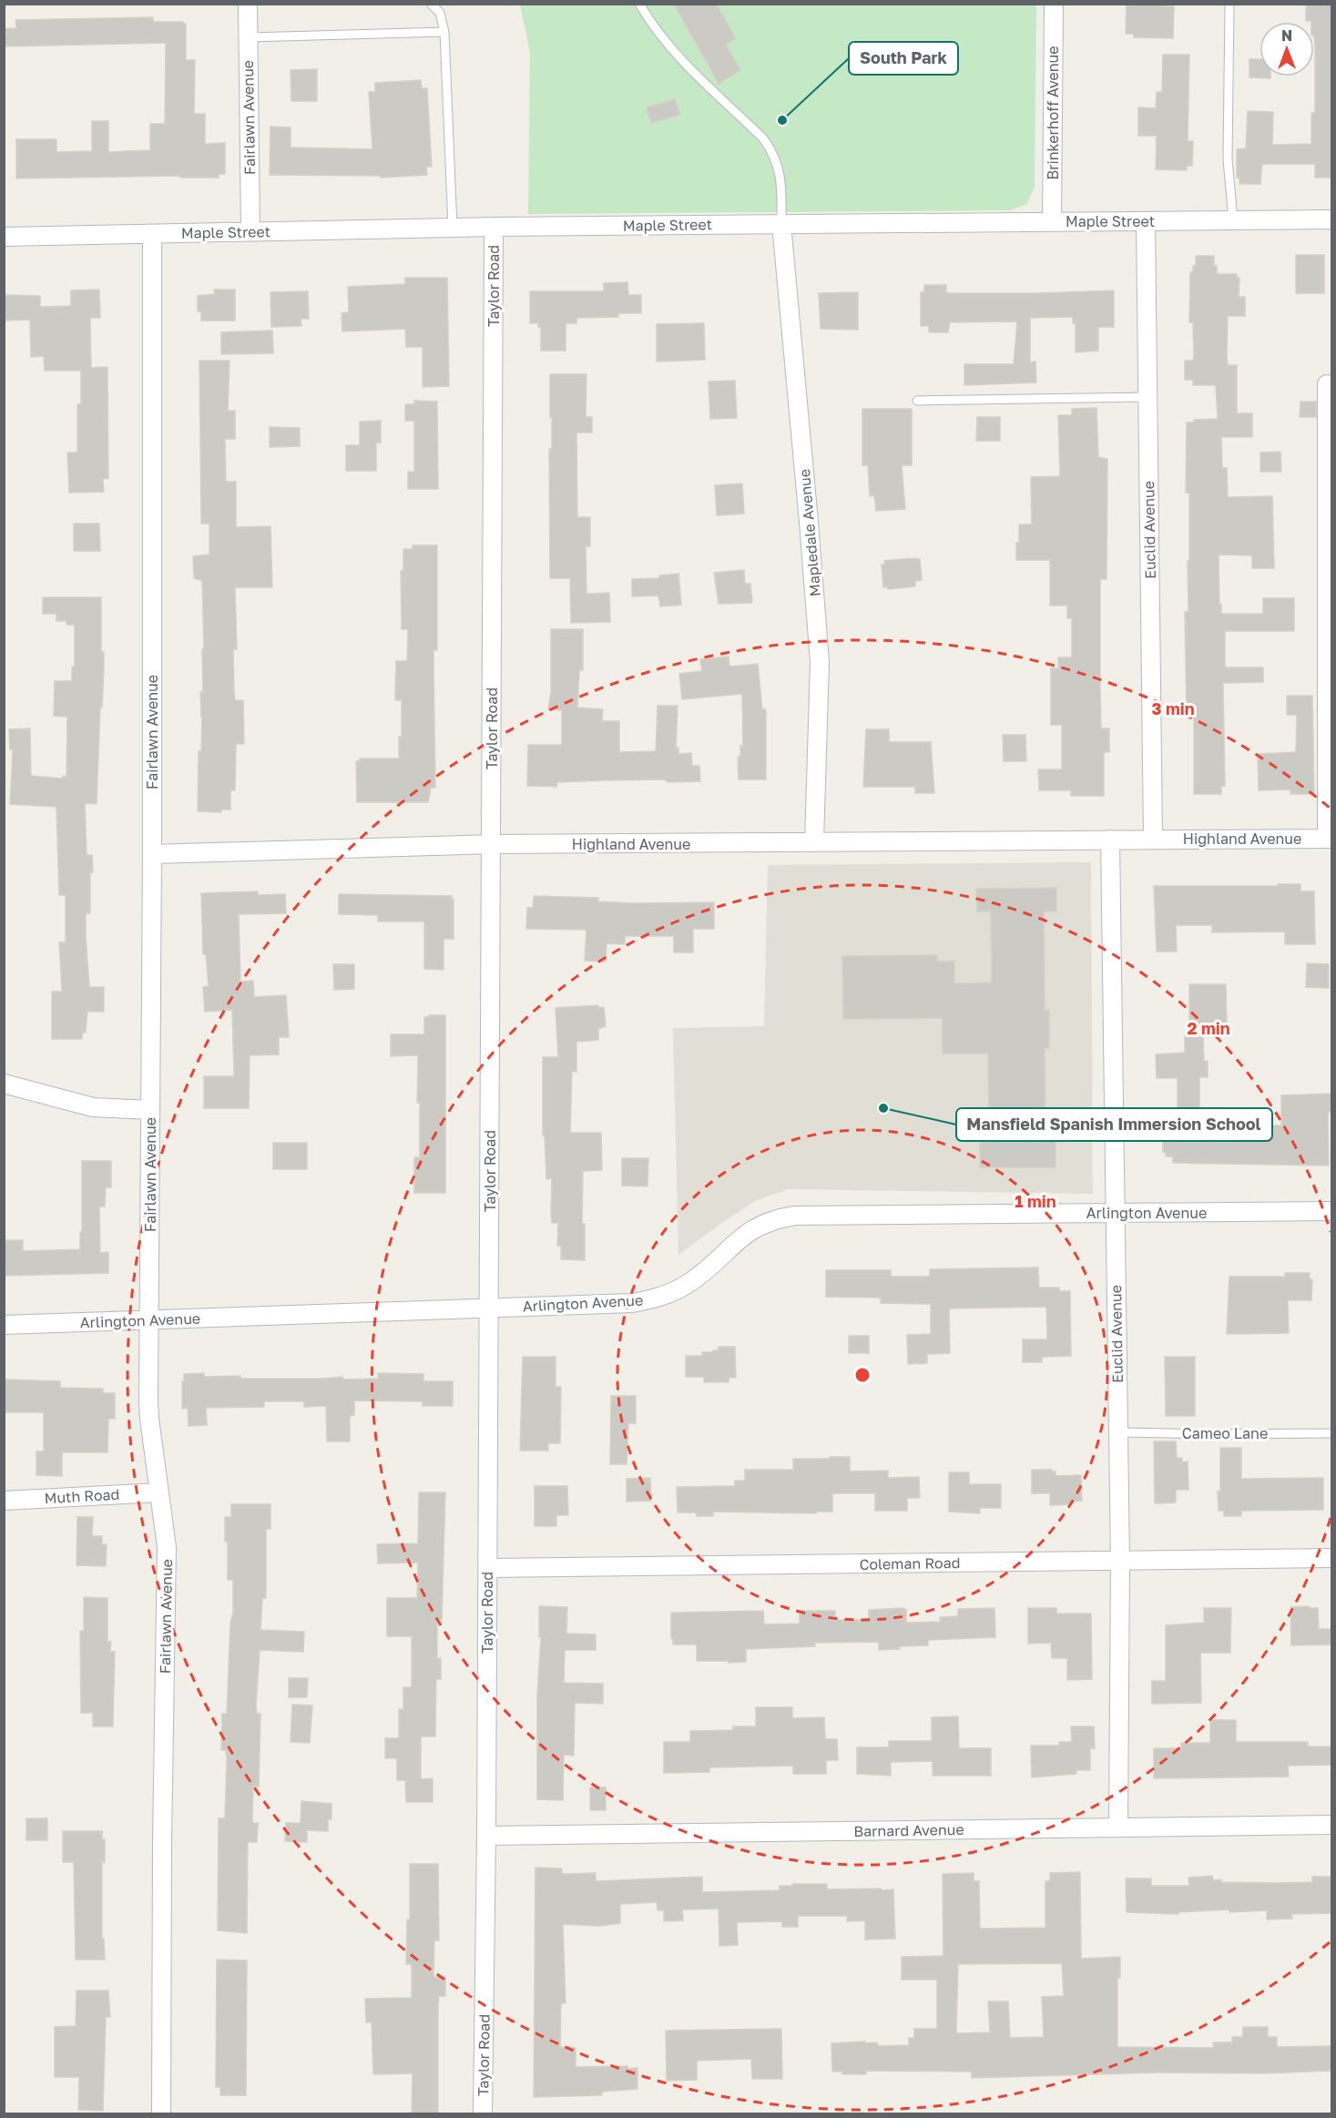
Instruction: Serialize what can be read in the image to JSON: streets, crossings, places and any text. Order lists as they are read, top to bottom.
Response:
{
  "streets": {
    "street": [
      "Brinkerhoff Avenue",
      "Fairlawn Avenue",
      "Maple Street",
      "Taylor Road",
      "Euclid Avenue",
      "Mapledale Avenue",
      "Highland Avenue",
      "Arlington Avenue",
      "Muth Road",
      "Coleman Road",
      "Barnard Avenue"
    ],
    "lane": ["Cameo Lane"]
  },
  "crossings": [
    ["Brinkerhoff Avenue", "Maple Street"],
    ["Fairlawn Avenue", "Maple Street"],
    ["Fairlawn Avenue", "Highland Avenue"],
    ["Fairlawn Avenue", "Arlington Avenue"],
    ["Fairlawn Avenue", "Muth Road"],
    ["Maple Street", "Taylor Road"],
    ["Maple Street", "Euclid Avenue"],
    ["Maple Street", "Mapledale Avenue"],
    ["Taylor Road", "Highland Avenue"],
    ["Taylor Road", "Arlington Avenue"],
    ["Taylor Road", "Coleman Road"],
    ["Taylor Road", "Barnard Avenue"],
    ["Euclid Avenue", "Highland Avenue"],
    ["Euclid Avenue", "Arlington Avenue"],
    ["Euclid Avenue", "Cameo Lane"],
    ["Euclid Avenue", "Coleman Road"],
    ["Euclid Avenue", "Barnard Avenue"],
    ["Mapledale Avenue", "Highland Avenue"]
  ],
  "places": ["South Park", "Mansfield Spanish Immersion School"],
  "north": "top",
  "rings": ["3 min", "2 min", "1 min"]
}
